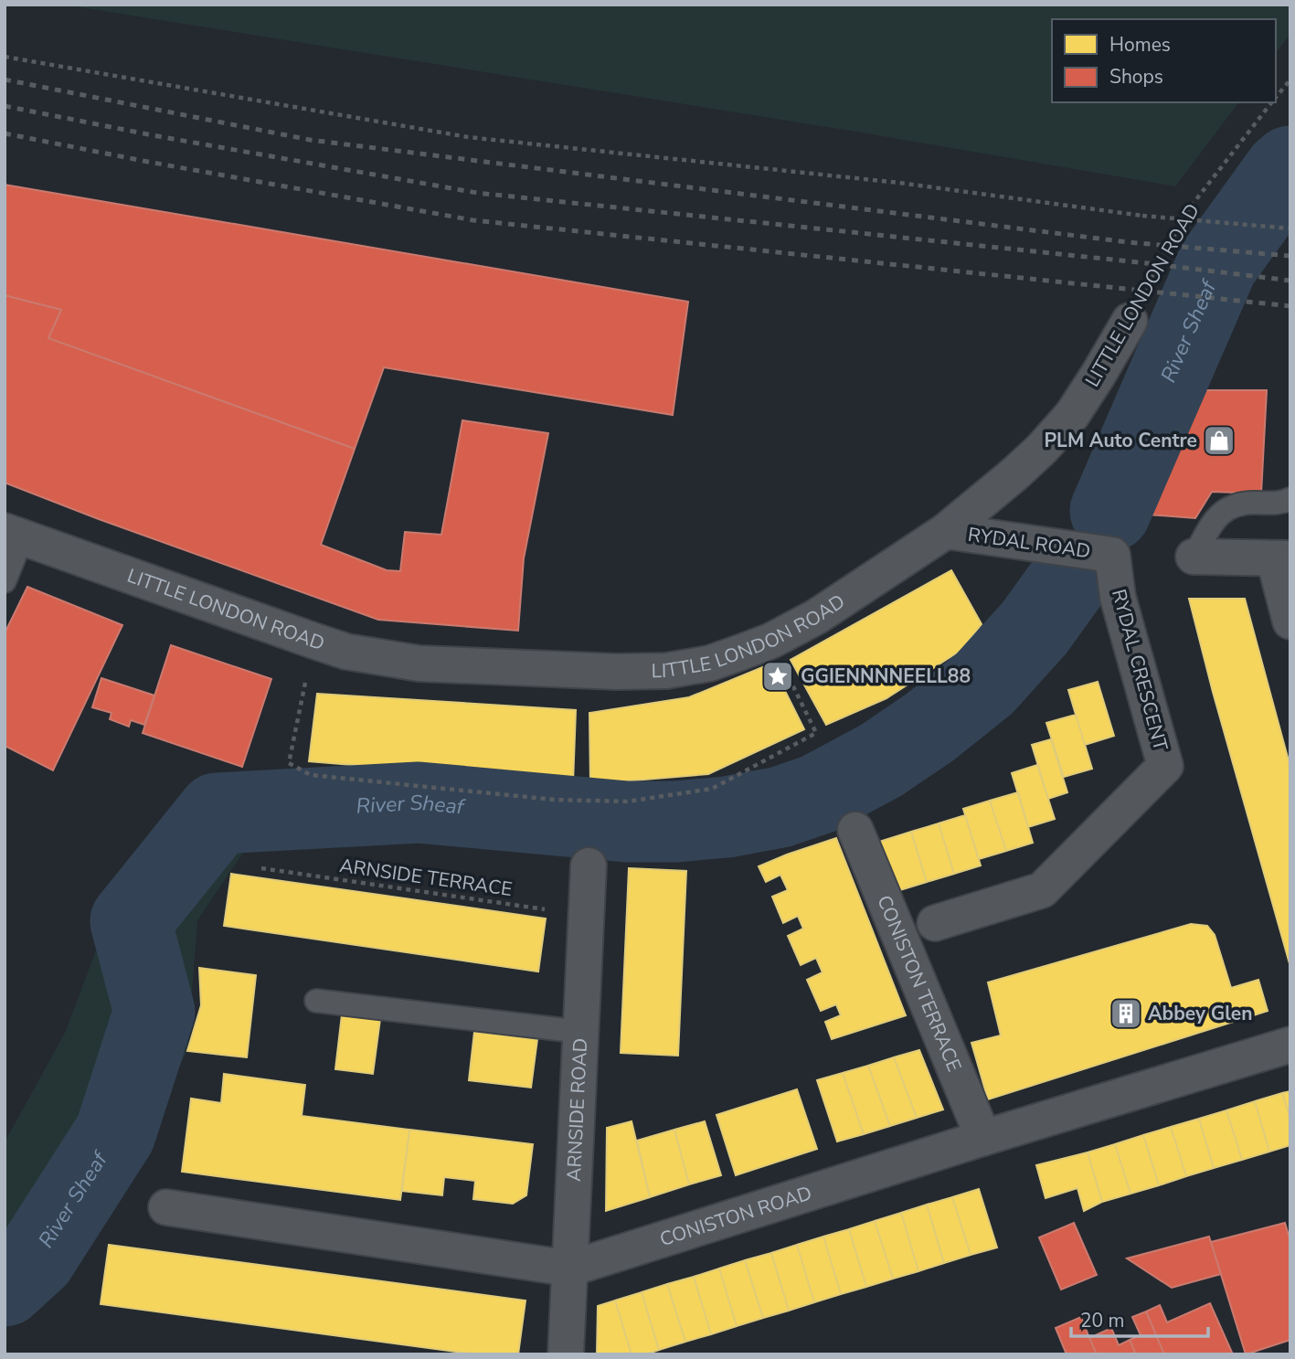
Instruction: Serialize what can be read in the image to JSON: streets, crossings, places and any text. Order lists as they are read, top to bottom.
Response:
{
  "streets": {
    "street": [
      "LITTLE LONDON ROAD",
      "RYDAL ROAD",
      "RYDAL CRESCENT",
      "CONISTON TERRACE",
      "ARNSIDE ROAD",
      "CONISTON ROAD"
    ],
    "path": ["ARNSIDE TERRACE"]
  },
  "crossings": [
    ["LITTLE LONDON ROAD", "RYDAL ROAD"],
    ["RYDAL ROAD", "RYDAL CRESCENT"],
    ["ARNSIDE TERRACE", "ARNSIDE ROAD"],
    ["CONISTON TERRACE", "CONISTON ROAD"],
    ["ARNSIDE ROAD", "CONISTON ROAD"]
  ],
  "water": ["River Sheaf"],
  "places": {
    "shop": ["PLM Auto Centre"],
    "place": ["GGIENNNNEELL88"],
    "building": ["Abbey Glen"]
  },
  "legend": ["Homes", "Shops"],
  "scale_bar": "20 m"
}
